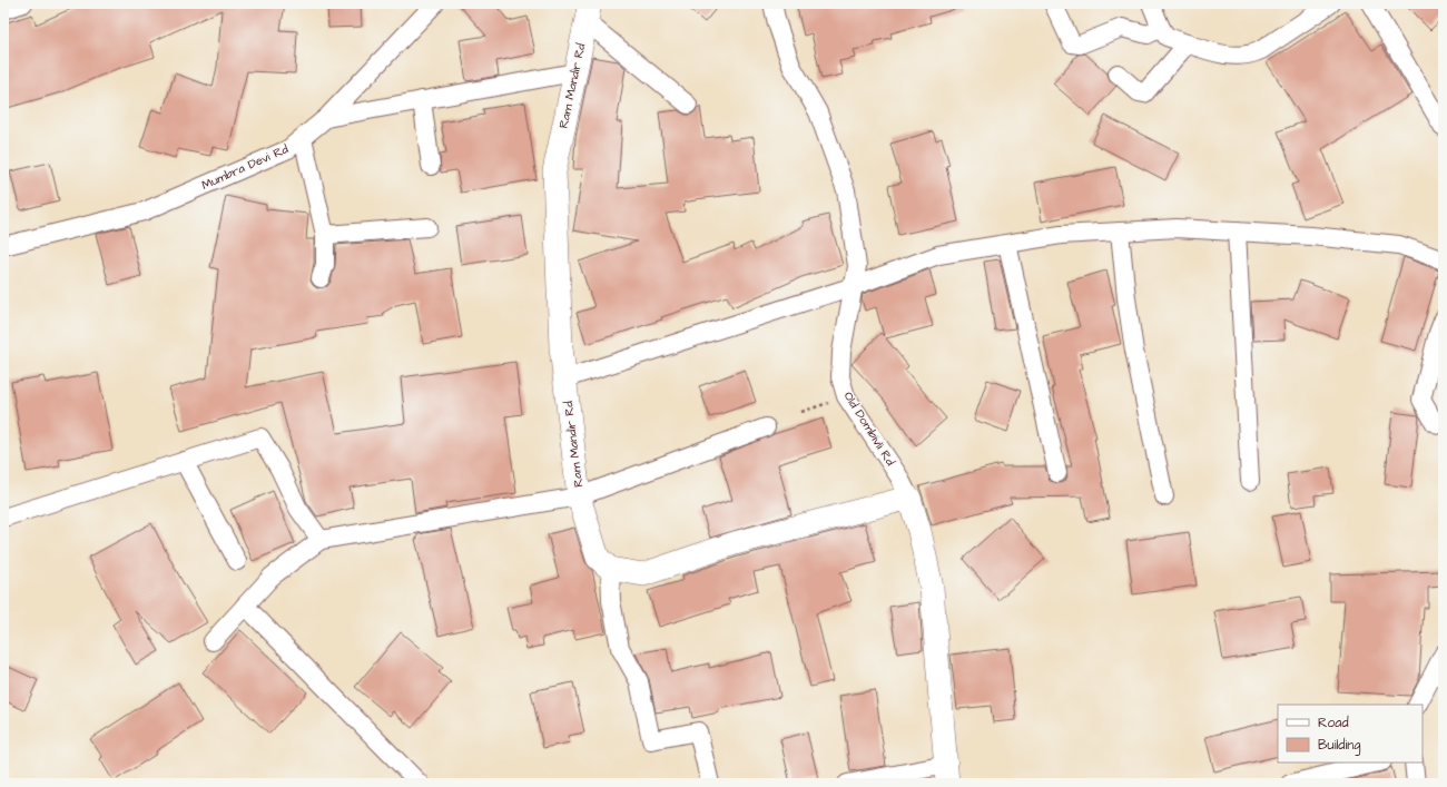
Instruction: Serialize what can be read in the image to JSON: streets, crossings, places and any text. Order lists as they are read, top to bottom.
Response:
{
  "streets": {
    "street": ["Ram Mandir Rd", "Mumbra Devi Rd", "Old Dombivli Rd"]
  },
  "legend": ["Road", "Building"]
}
